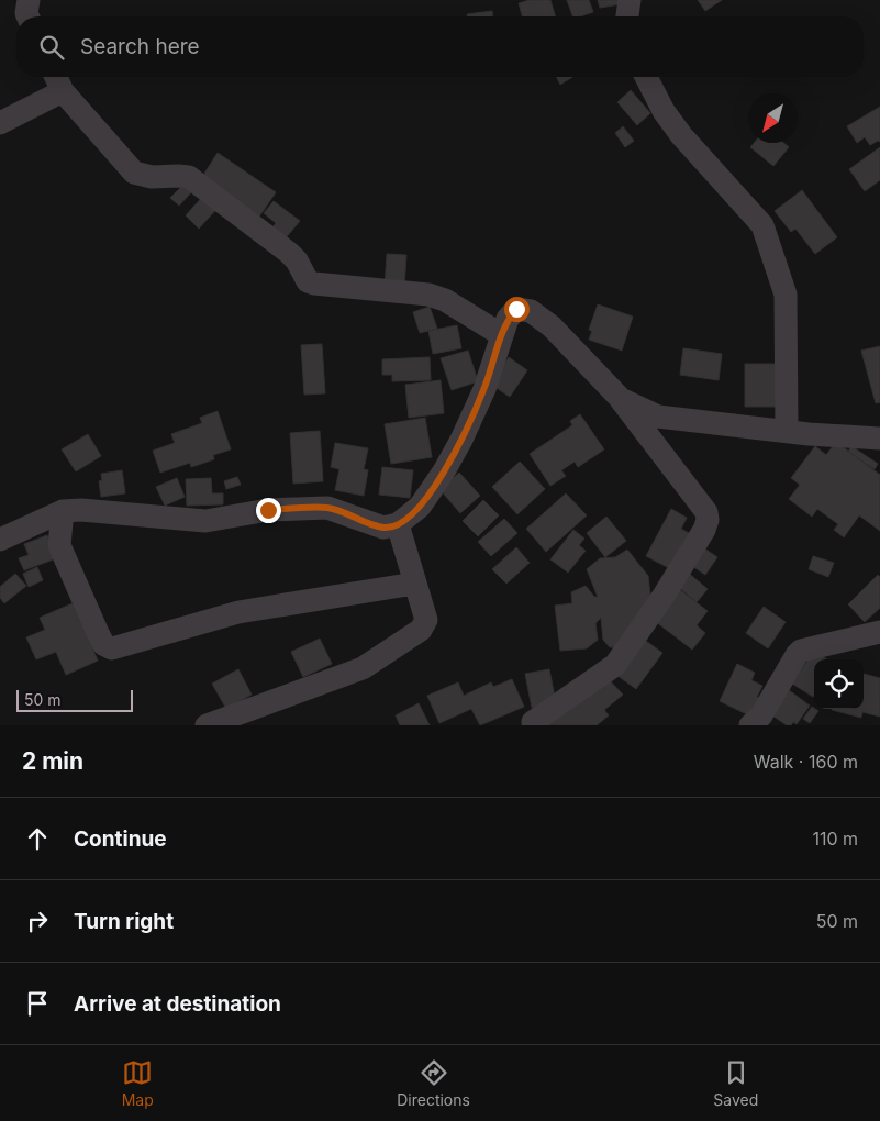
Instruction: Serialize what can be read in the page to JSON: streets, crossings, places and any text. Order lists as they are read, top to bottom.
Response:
{
  "scale_bar": "50 m",
  "north": "bottom left",
  "page": {
    "search": "Search here",
    "scale": "50 m",
    "heading": ["2 min", "Walk · 160 m"],
    "list": [
      ["Continue", "110 m"],
      ["Turn right", "50 m"],
      "Arrive at destination"
    ],
    "nav": ["Map", "Directions", "Saved"]
  }
}
